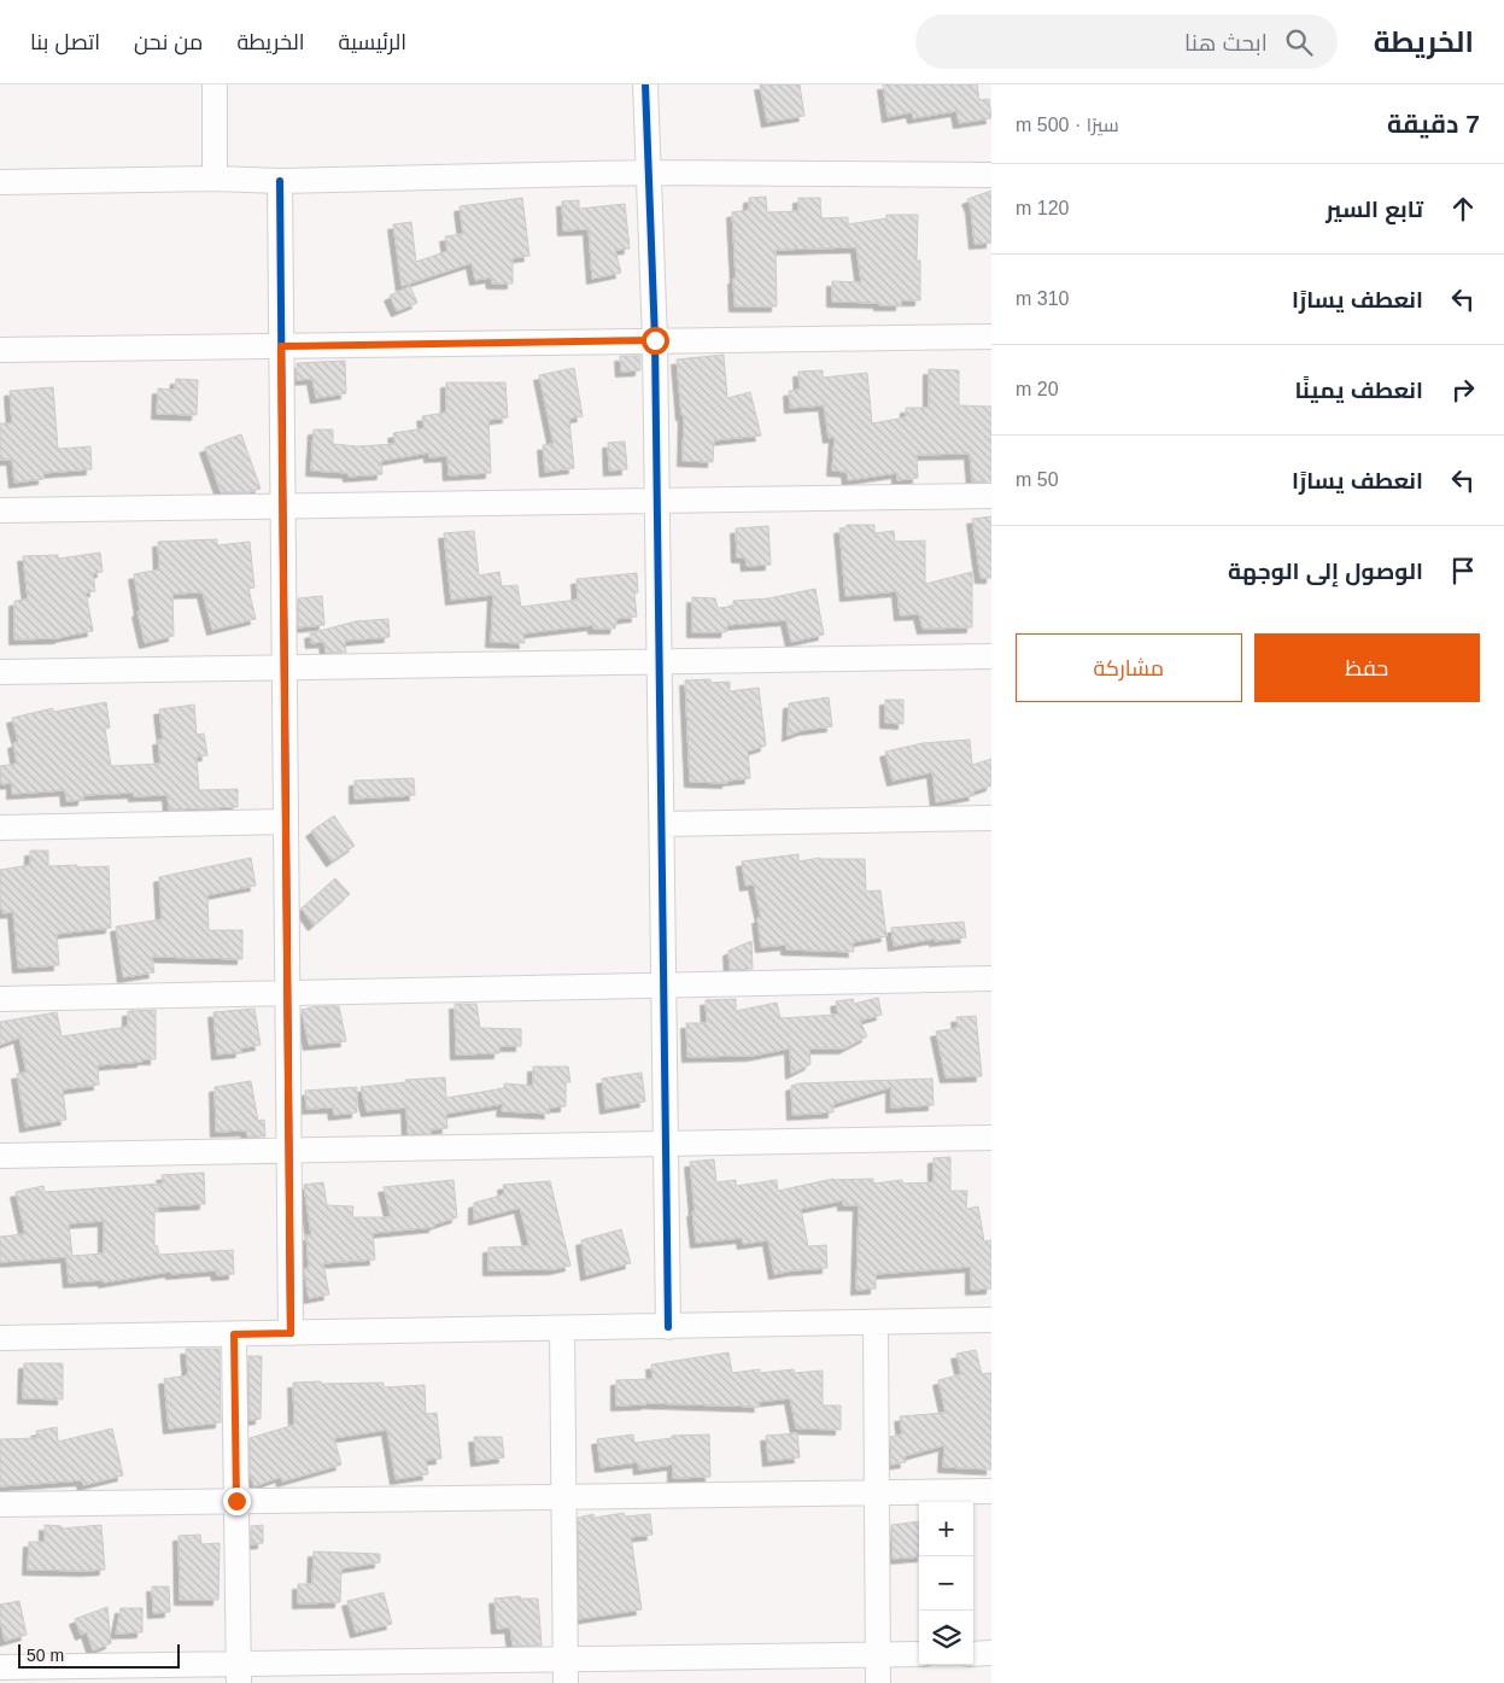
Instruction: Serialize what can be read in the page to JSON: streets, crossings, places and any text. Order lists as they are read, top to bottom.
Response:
{
  "scale_bar": "50 m",
  "page": {
    "header": "الخريطة",
    "search": "ابحث هنا",
    "nav": [
      "الرئيسية",
      "الخريطة",
      "من نحن",
      "اتصل بنا"
    ],
    "heading": ["7 دقيقة", "سيرًا · 500 m"],
    "list": [
      ["تابع السير", "120 m"],
      ["انعطف يسارًا", "310 m"],
      ["انعطف يمينًا", "20 m"],
      ["انعطف يسارًا", "50 m"],
      "الوصول إلى الوجهة"
    ],
    "buttons": ["حفظ", "مشاركة"],
    "map_buttons": ["+", "−"],
    "scale": "50 m"
  }
}
